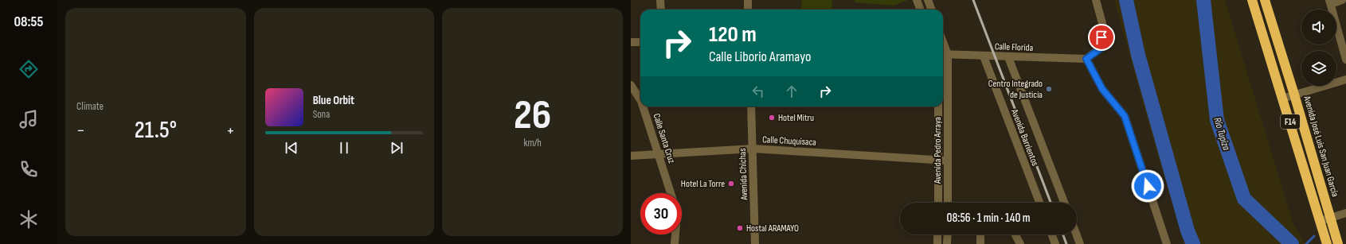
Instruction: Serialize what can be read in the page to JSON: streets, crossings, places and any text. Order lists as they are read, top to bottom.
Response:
{
  "streets": {
    "highway": ["F14", "Avenida José Luis San Juan García"],
    "street": [
      "Calle Florida",
      "Avenida Barrientos",
      "Calle Santa Cruz",
      "Calle Chuquisaca",
      "Avenida Pedro Arraya",
      "Avenida Chichas"
    ]
  },
  "crossings": [
    ["Calle Florida", "Avenida Barrientos"],
    ["Calle Florida", "Avenida Pedro Arraya"],
    ["Calle Santa Cruz", "Calle Chuquisaca"],
    ["Calle Chuquisaca", "Avenida Pedro Arraya"],
    ["Calle Chuquisaca", "Avenida Chichas"]
  ],
  "water": ["Río Tupiza"],
  "places": [
    "Centro Integrado de Justicia",
    "Hotel Mitru",
    "Hotel La Torre",
    "Hostal ARAMAYO"
  ],
  "page": {
    "tabs": "08:55",
    "tile": [
      "Climate",
      ["26", "km/h"]
    ],
    "turn": ["120 m", "Calle Liborio Aramayo"],
    "song": ["Blue Orbit", "Sona"],
    "heat": ["−", "21.5°", "+"],
    "limit": "30",
    "trip": "08:56 · 1 min · 140 m"
  }
}
